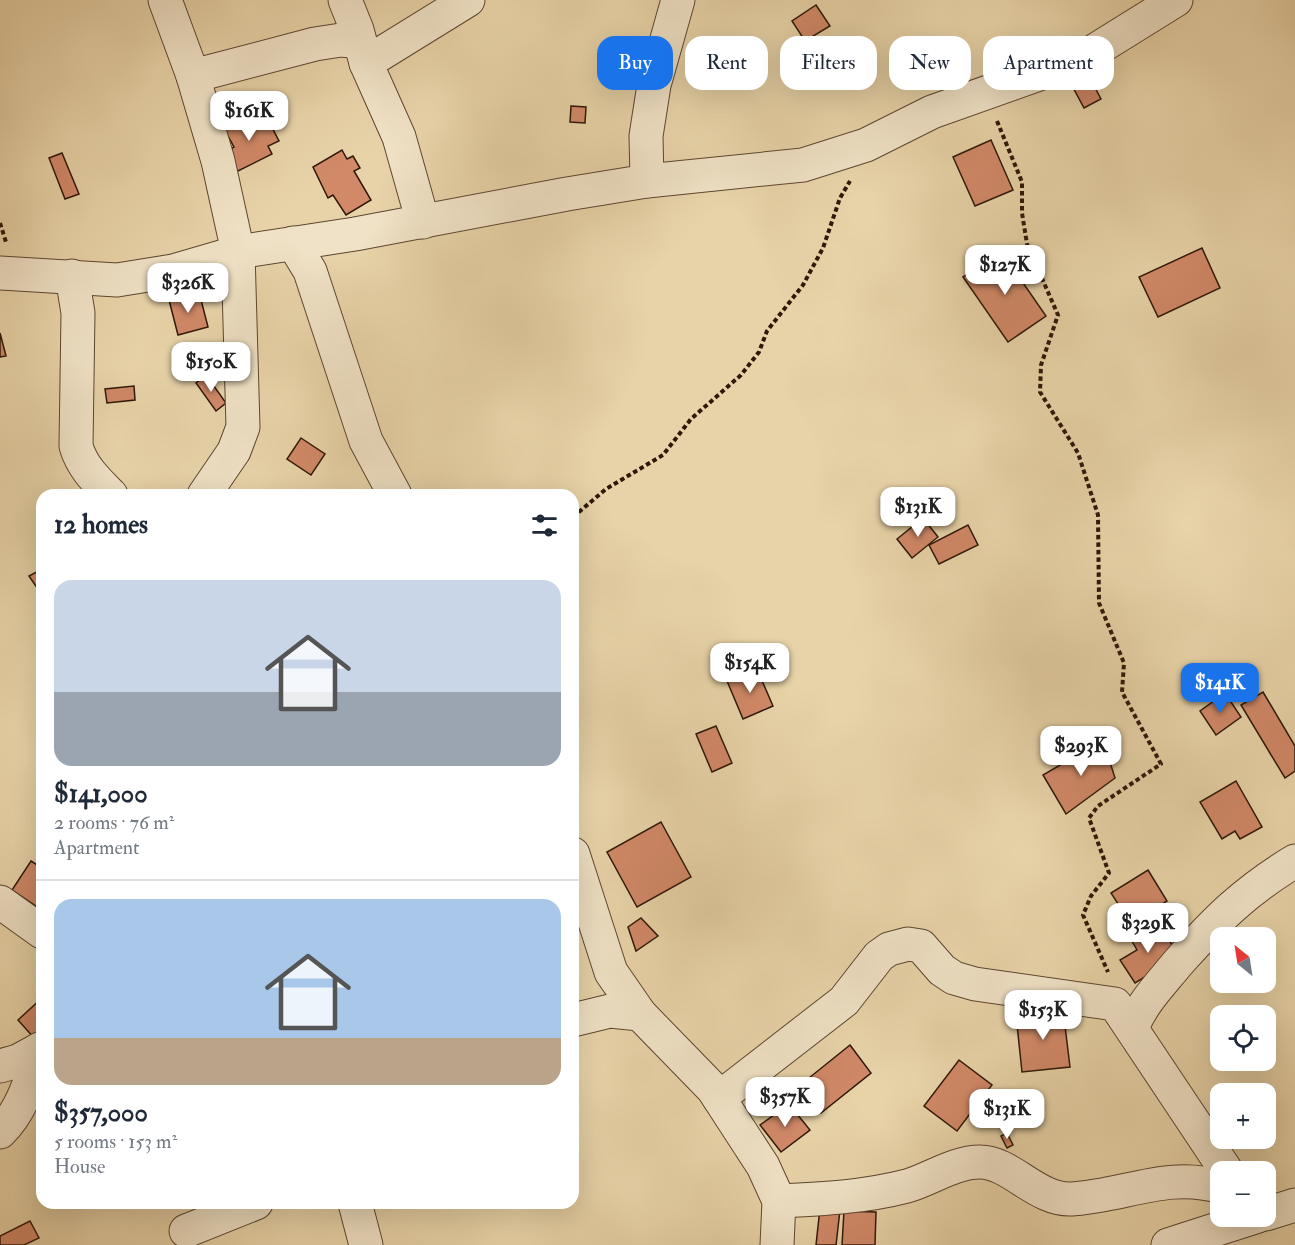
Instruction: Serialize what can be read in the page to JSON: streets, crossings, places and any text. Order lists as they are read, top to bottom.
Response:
{
  "north": "top left",
  "page": {
    "chip": [
      "Buy",
      "Rent",
      "Filters",
      "New",
      "Apartment"
    ],
    "price": [
      "$161K",
      "$127K",
      "$326K",
      "$150K",
      "$131K",
      "$154K",
      "$141K",
      "$293K",
      "$329K",
      "$153K",
      "$357K",
      "$131K"
    ],
    "heading": "12 homes",
    "list": [
      {
        "name": "$141,000",
        "note": "2 rooms · 76 m² · Apartment"
      },
      {
        "name": "$357,000",
        "note": "5 rooms · 153 m² · House"
      }
    ],
    "map_buttons": ["+", "−"]
  }
}
